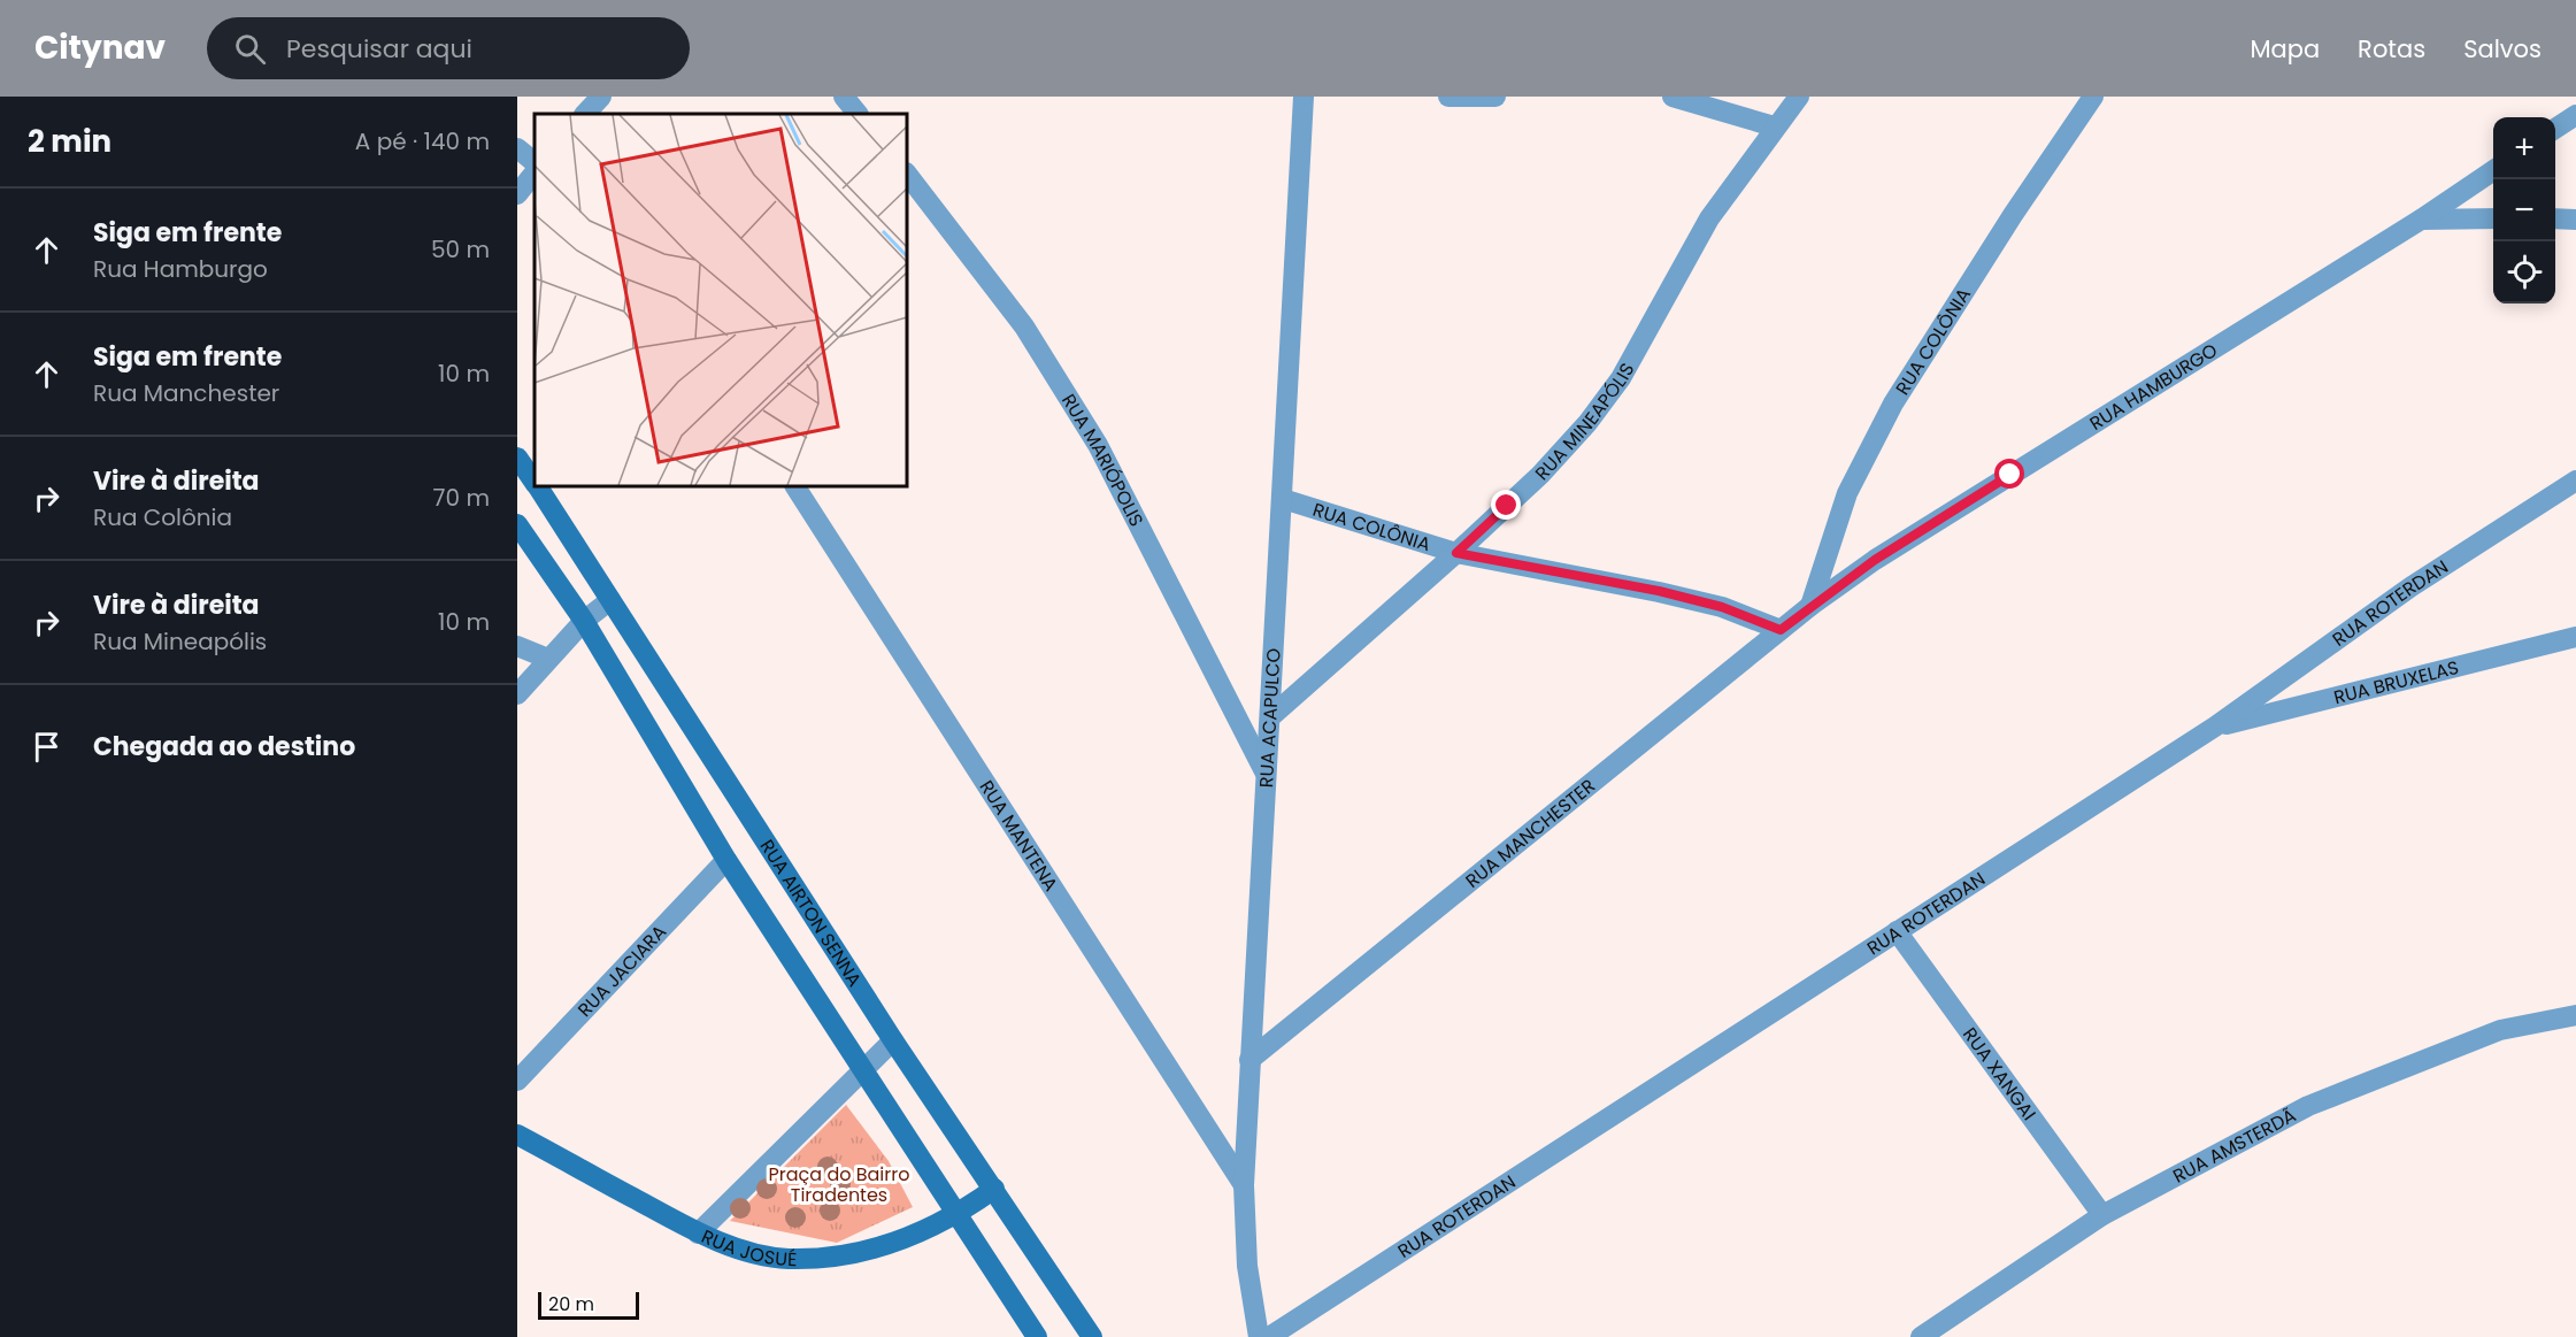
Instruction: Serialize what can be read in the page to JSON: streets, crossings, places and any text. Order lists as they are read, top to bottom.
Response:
{
  "streets": {
    "street": [
      "RUA COLÔNIA",
      "RUA HAMBURGO",
      "RUA MINEAPÓLIS",
      "RUA MARIÓPOLIS",
      "RUA ROTERDAN",
      "RUA BRUXELAS",
      "RUA ACAPULCO",
      "RUA MANCHESTER",
      "RUA MANTENA",
      "RUA AIRTON SENNA",
      "RUA JACIARA",
      "RUA XANGAI",
      "RUA AMSTERDÃ",
      "RUA JOSUÉ"
    ]
  },
  "crossings": [
    ["RUA COLÔNIA", "RUA HAMBURGO"],
    ["RUA COLÔNIA", "RUA MINEAPÓLIS"],
    ["RUA COLÔNIA", "RUA ACAPULCO"],
    ["RUA COLÔNIA", "RUA MANCHESTER"],
    ["RUA HAMBURGO", "RUA MANCHESTER"],
    ["RUA MINEAPÓLIS", "RUA ACAPULCO"],
    ["RUA MARIÓPOLIS", "RUA ACAPULCO"],
    ["RUA ROTERDAN", "RUA BRUXELAS"],
    ["RUA ROTERDAN", "RUA XANGAI"],
    ["RUA ACAPULCO", "RUA MANCHESTER"],
    ["RUA ACAPULCO", "RUA MANTENA"],
    ["RUA AIRTON SENNA", "RUA JOSUÉ"],
    ["RUA XANGAI", "RUA AMSTERDÃ"]
  ],
  "parks": ["Praça do Bairro Tiradentes"],
  "scale_bar": "20 m",
  "page": {
    "header": "Citynav",
    "search": "Pesquisar aqui",
    "nav": ["Mapa", "Rotas", "Salvos"],
    "heading": ["2 min", "A pé · 140 m"],
    "map_buttons": ["+", "−"],
    "list": [
      ["Siga em frente", "Rua Hamburgo", "50 m"],
      ["Siga em frente", "Rua Manchester", "10 m"],
      ["Vire à direita", "Rua Colônia", "70 m"],
      ["Vire à direita", "Rua Mineapólis", "10 m"],
      "Chegada ao destino"
    ],
    "scale": "20 m"
  }
}
